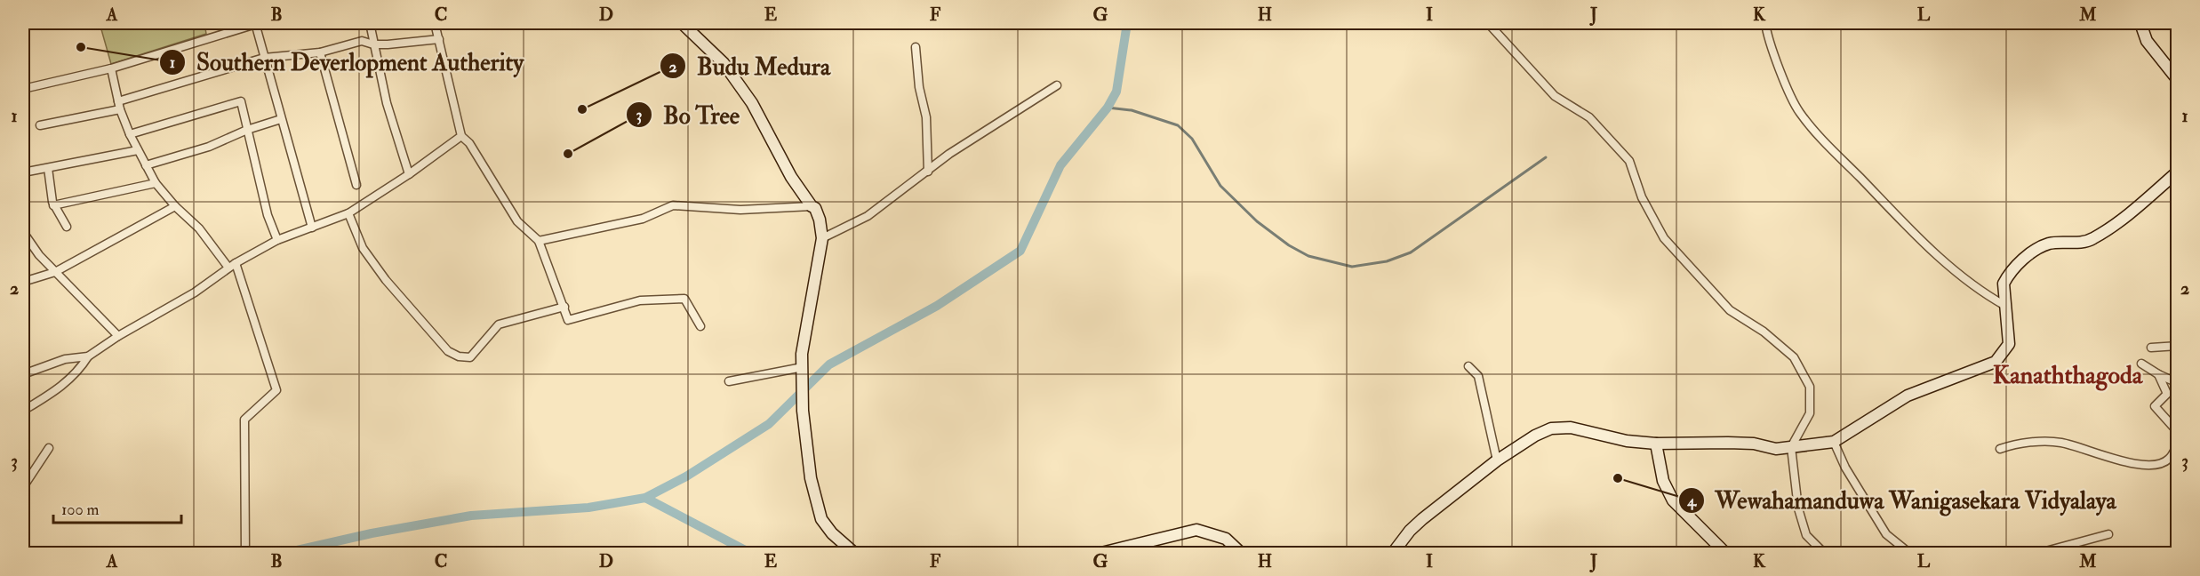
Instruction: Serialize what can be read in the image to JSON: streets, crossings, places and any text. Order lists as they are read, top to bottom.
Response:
{
  "districts": ["Kanaththagoda"],
  "places": [
    "Southern Deverlopment Autherity",
    "Budu Medura",
    "Bo Tree",
    "Wewahamanduwa Wanigasekara Vidyalaya"
  ],
  "scale_bar": "100 m",
  "grid": {
    "columns": [
      "A",
      "B",
      "C",
      "D",
      "E",
      "F",
      "G",
      "H",
      "I",
      "J",
      "K",
      "L",
      "M"
    ],
    "rows": ["1", "2", "3"]
  }
}
